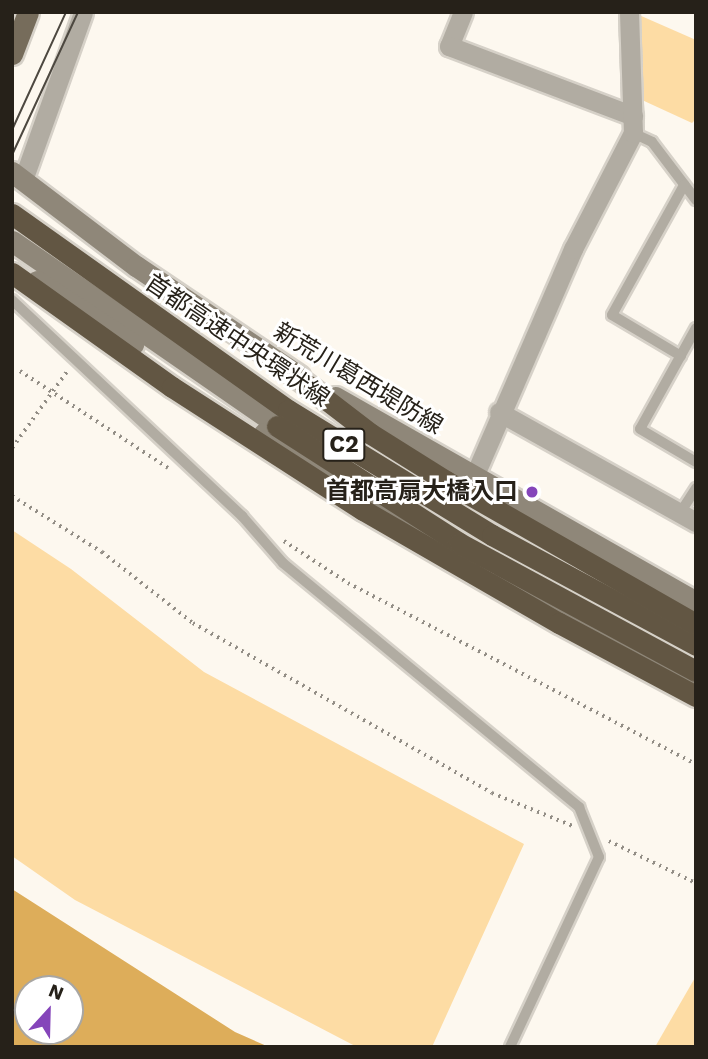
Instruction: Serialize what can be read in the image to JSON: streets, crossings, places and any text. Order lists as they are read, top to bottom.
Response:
{
  "streets": {
    "highway": ["首都高速中央環状線", "C2"],
    "main road": ["新荒川葛西堤防線"]
  },
  "places": ["首都高扇大橋入口"],
  "north": "top"
}
